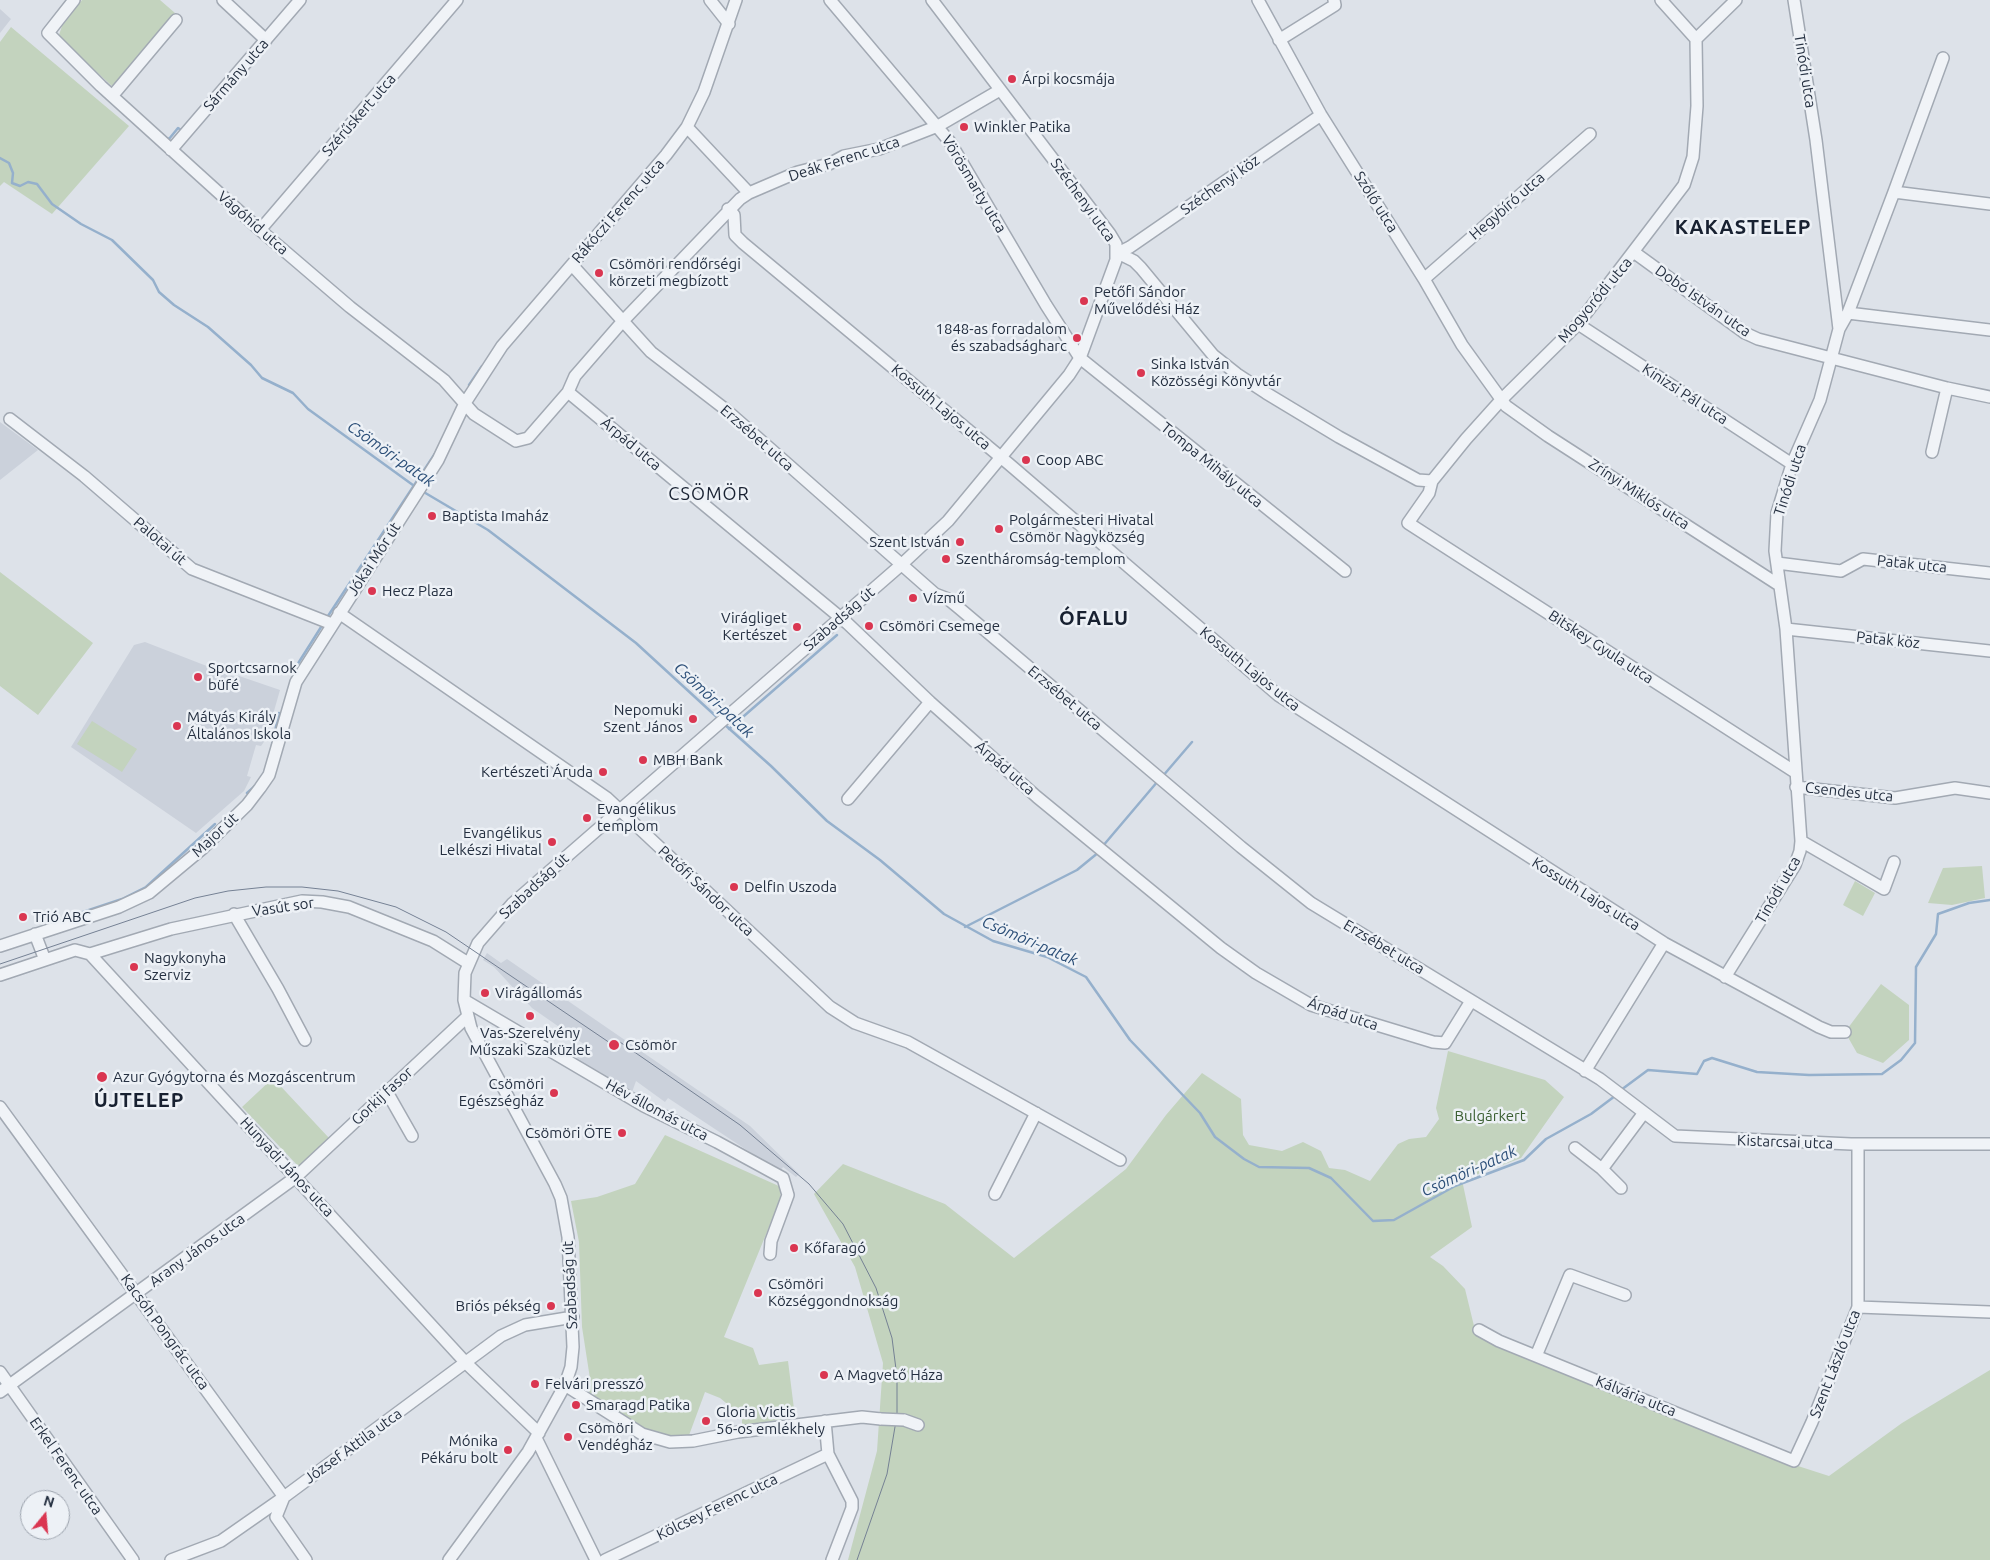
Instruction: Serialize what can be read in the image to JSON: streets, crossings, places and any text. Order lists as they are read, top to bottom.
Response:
{
  "streets": {
    "street": [
      "Tinódi utca",
      "Sármány utca",
      "Szérűskert utca",
      "Deák Ferenc utca",
      "Vörösmarty utca",
      "Széchenyi köz",
      "Széchenyi utca",
      "Szőlő utca",
      "Hegybíró utca",
      "Rákóczi Ferenc utca",
      "Vágóhíd utca",
      "Mogyoródi utca",
      "Dobó István utca",
      "Kinizsi Pál utca",
      "Kossuth Lajos utca",
      "Erzsébet utca",
      "Árpád utca",
      "Tompa Mihály utca",
      "Zrínyi Miklós utca",
      "Palotai út",
      "Jókai Mór út",
      "Patak utca",
      "Szabadság út",
      "Patak köz",
      "Bitskey Gyula utca",
      "Csendes utca",
      "Major út",
      "Petőfi Sándor utca",
      "Vasút sor",
      "Gorkij fasor",
      "Hév állomás utca",
      "Kistarcsai utca",
      "Hunyadi János utca",
      "Arany János utca",
      "Kacsóh Pongrác utca",
      "Szent László utca",
      "Kálvária utca",
      "József Attila utca",
      "Erkel Ferenc utca",
      "Kölcsey Ferenc utca"
    ]
  },
  "crossings": [
    ["Tinódi utca", "Dobó István utca"],
    ["Tinódi utca", "Kinizsi Pál utca"],
    ["Tinódi utca", "Kossuth Lajos utca"],
    ["Tinódi utca", "Zrínyi Miklós utca"],
    ["Tinódi utca", "Patak utca"],
    ["Tinódi utca", "Patak köz"],
    ["Tinódi utca", "Bitskey Gyula utca"],
    ["Tinódi utca", "Csendes utca"],
    ["Sármány utca", "Vágóhíd utca"],
    ["Szérűskert utca", "Vágóhíd utca"],
    ["Deák Ferenc utca", "Vörösmarty utca"],
    ["Deák Ferenc utca", "Széchenyi utca"],
    ["Deák Ferenc utca", "Vágóhíd utca"],
    ["Deák Ferenc utca", "Kossuth Lajos utca"],
    ["Deák Ferenc utca", "Erzsébet utca"],
    ["Deák Ferenc utca", "Árpád utca"],
    ["Vörösmarty utca", "Tompa Mihály utca"],
    ["Vörösmarty utca", "Szabadság út"],
    ["Széchenyi köz", "Széchenyi utca"],
    ["Széchenyi köz", "Szőlő utca"],
    ["Széchenyi köz", "Szabadság út"],
    ["Széchenyi utca", "Mogyoródi utca"],
    ["Széchenyi utca", "Szabadság út"],
    ["Szőlő utca", "Hegybíró utca"],
    ["Szőlő utca", "Mogyoródi utca"],
    ["Szőlő utca", "Zrínyi Miklós utca"],
    ["Rákóczi Ferenc utca", "Vágóhíd utca"],
    ["Rákóczi Ferenc utca", "Erzsébet utca"],
    ["Rákóczi Ferenc utca", "Jókai Mór út"],
    ["Vágóhíd utca", "Jókai Mór út"],
    ["Mogyoródi utca", "Dobó István utca"],
    ["Mogyoródi utca", "Kinizsi Pál utca"],
    ["Mogyoródi utca", "Zrínyi Miklós utca"],
    ["Mogyoródi utca", "Bitskey Gyula utca"],
    ["Kossuth Lajos utca", "Szabadság út"],
    ["Erzsébet utca", "Árpád utca"],
    ["Erzsébet utca", "Szabadság út"],
    ["Erzsébet utca", "Kistarcsai utca"],
    ["Árpád utca", "Szabadság út"],
    ["Tompa Mihály utca", "Szabadság út"],
    ["Palotai út", "Jókai Mór út"],
    ["Palotai út", "Major út"],
    ["Jókai Mór út", "Major út"],
    ["Jókai Mór út", "Petőfi Sándor utca"],
    ["Szabadság út", "Petőfi Sándor utca"],
    ["Szabadság út", "Vasút sor"],
    ["Szabadság út", "Gorkij fasor"],
    ["Szabadság út", "Hév állomás utca"],
    ["Szabadság út", "Hunyadi János utca"],
    ["Szabadság út", "József Attila utca"],
    ["Vasút sor", "Hunyadi János utca"],
    ["Gorkij fasor", "Hunyadi János utca"],
    ["Gorkij fasor", "Arany János utca"],
    ["Kistarcsai utca", "Szent László utca"],
    ["Hunyadi János utca", "Arany János utca"],
    ["Hunyadi János utca", "József Attila utca"],
    ["Arany János utca", "Kacsóh Pongrác utca"],
    ["Arany János utca", "Erkel Ferenc utca"],
    ["Kacsóh Pongrác utca", "József Attila utca"],
    ["Szent László utca", "Kálvária utca"]
  ],
  "districts": [
    "KAKASTELEP",
    "CSÖMÖR",
    "ÓFALU",
    "ÚJTELEP"
  ],
  "water": ["Csömöri-patak"],
  "parks": ["Bulgárkert"],
  "places": [
    "Árpi kocsmája",
    "Winkler Patika",
    "Csömöri rendőrségi körzeti megbízott",
    "Petőfi Sándor Művelődési Ház",
    "1848-as forradalom és szabadságharc",
    "Sinka István Közösségi Könyvtár",
    "Coop ABC",
    "Baptista Imaház",
    "Polgármesteri Hivatal Csömör Nagyközség",
    "Szent István",
    "Szentháromság-templom",
    "Hecz Plaza",
    "Vízmű",
    "Csömöri Csemege",
    "Virágliget Kertészet",
    "Sportcsarnok büfé",
    "Nepomuki Szent János",
    "Mátyás Király Általános Iskola",
    "MBH Bank",
    "Kertészeti Áruda",
    "Evangélikus templom",
    "Evangélikus Lelkészi Hivatal",
    "Delfin Uszoda",
    "Trió ABC",
    "Nagykonyha Szerviz",
    "Virágállomás",
    "Vas-Szerelvény Műszaki Szaküzlet",
    "Csömör",
    "Azur Gyógytorna és Mozgáscentrum",
    "Csömöri Egészségház",
    "Csömöri ÖTE",
    "Kőfaragó",
    "Csömöri Községgondnokság",
    "Briós pékség",
    "A Magvető Háza",
    "Felvári presszó",
    "Smaragd Patika",
    "Gloria Victis 56-os emlékhely",
    "Csömöri Vendégház",
    "Mónika Pékáru bolt"
  ],
  "north": "top"
}
